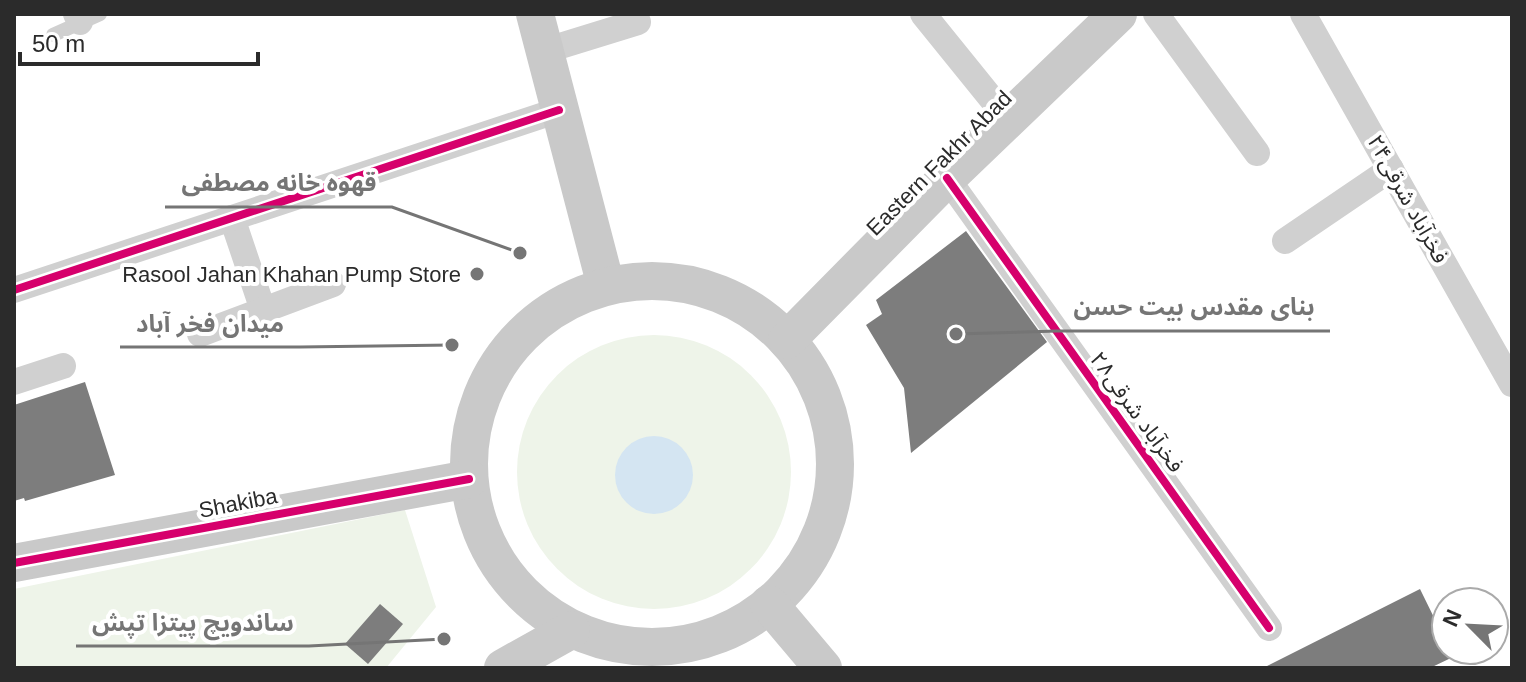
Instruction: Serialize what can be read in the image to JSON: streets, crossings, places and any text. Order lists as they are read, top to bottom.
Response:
{
  "streets": {
    "main road": ["Eastern Fakhr Abad", "Shakiba"],
    "street": ["فخرآباد شرقی۲۴", "فخرآباد شرقی۲۸"]
  },
  "crossings": [
    ["Eastern Fakhr Abad", "فخرآباد شرقی۲۸"]
  ],
  "places": [
    "قهوه خانه مصطفی",
    "Rasool Jahan Khahan Pump Store",
    "بنای مقدس بیت حسن",
    "میدان فخر آباد",
    "ساندویچ پیتزا تپش"
  ],
  "scale_bar": "50 m",
  "north": "top left"
}
